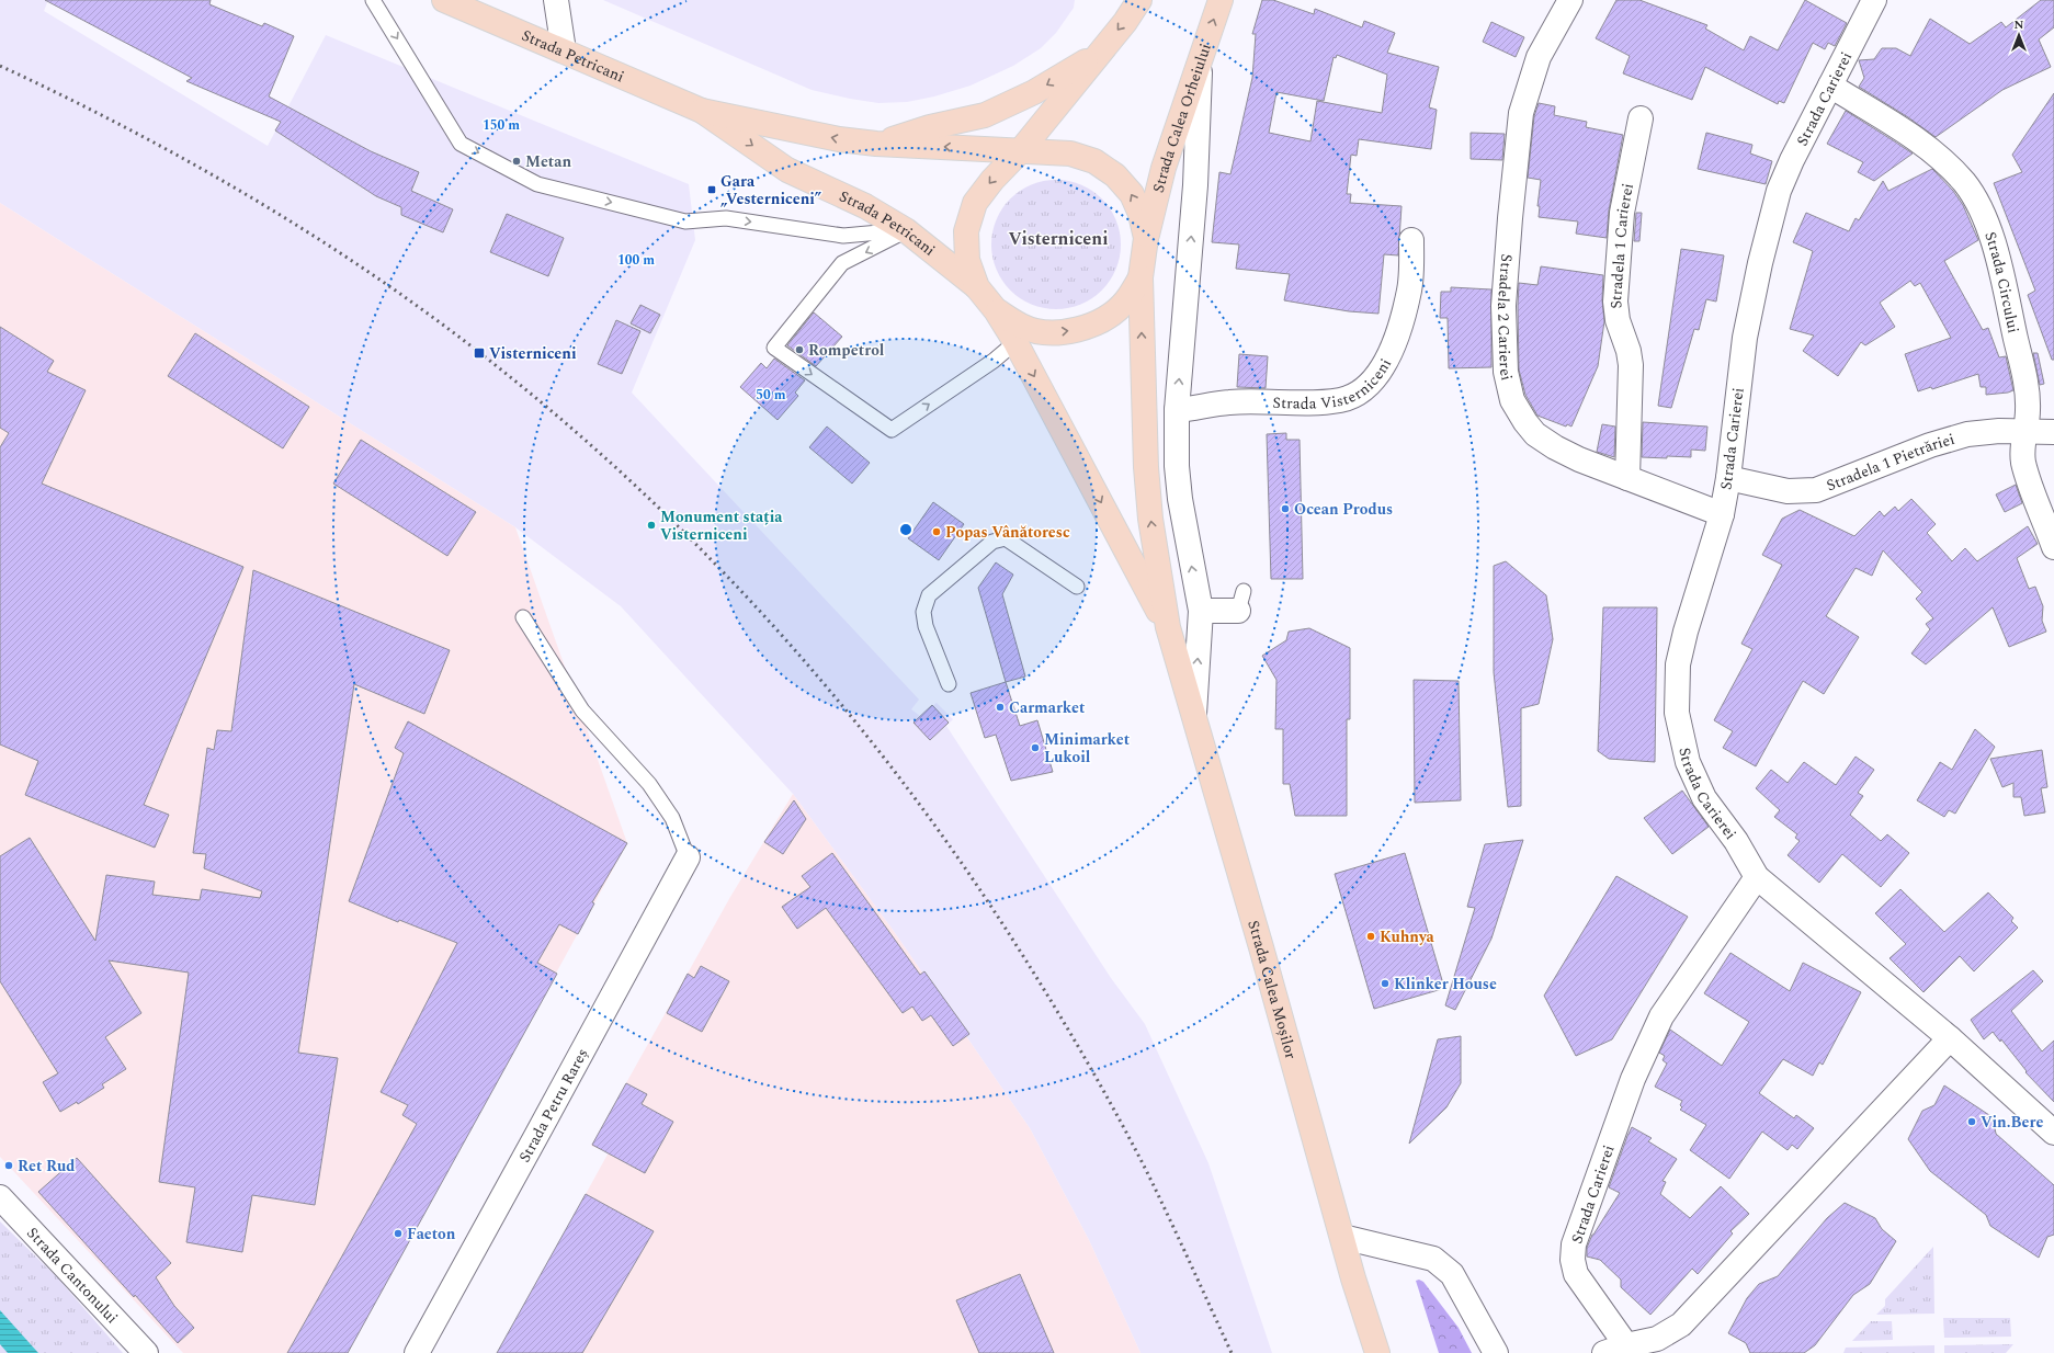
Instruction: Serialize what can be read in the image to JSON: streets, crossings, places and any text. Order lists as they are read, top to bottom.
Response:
{
  "streets": {
    "main road": ["Strada Petricani", "Strada Calea Orheiului", "Strada Calea Moșilor"],
    "street": [
      "Strada Carierei",
      "Stradela 1 Carierei",
      "Strada Circului",
      "Stradela 2 Carierei",
      "Strada Visterniceni",
      "Stradela 1 Pietrăriei",
      "Strada Petru Rareș",
      "Strada Cantonului"
    ]
  },
  "crossings": [
    ["Strada Petricani", "Strada Calea Orheiului"],
    ["Strada Carierei", "Strada Circului"],
    ["Strada Carierei", "Stradela 2 Carierei"],
    ["Strada Carierei", "Stradela 1 Pietrăriei"],
    ["Stradela 1 Carierei", "Stradela 2 Carierei"],
    ["Strada Circului", "Stradela 1 Pietrăriei"]
  ],
  "districts": ["Visterniceni"],
  "places": {
    "other": [
      "Metan",
      "Rompetrol",
      "Ocean Produs",
      "Monument stația Visterniceni",
      "Popas Vânătoresc",
      "Carmarket",
      "Minimarket Lukoil",
      "Kuhnya",
      "Klinker House",
      "Vin.Bere",
      "Ret Rud",
      "Faeton"
    ],
    "transit": ["Gara „Vesterniceni”", "Visterniceni"]
  },
  "north": "top",
  "rings": ["150 m", "100 m", "50 m"]
}
